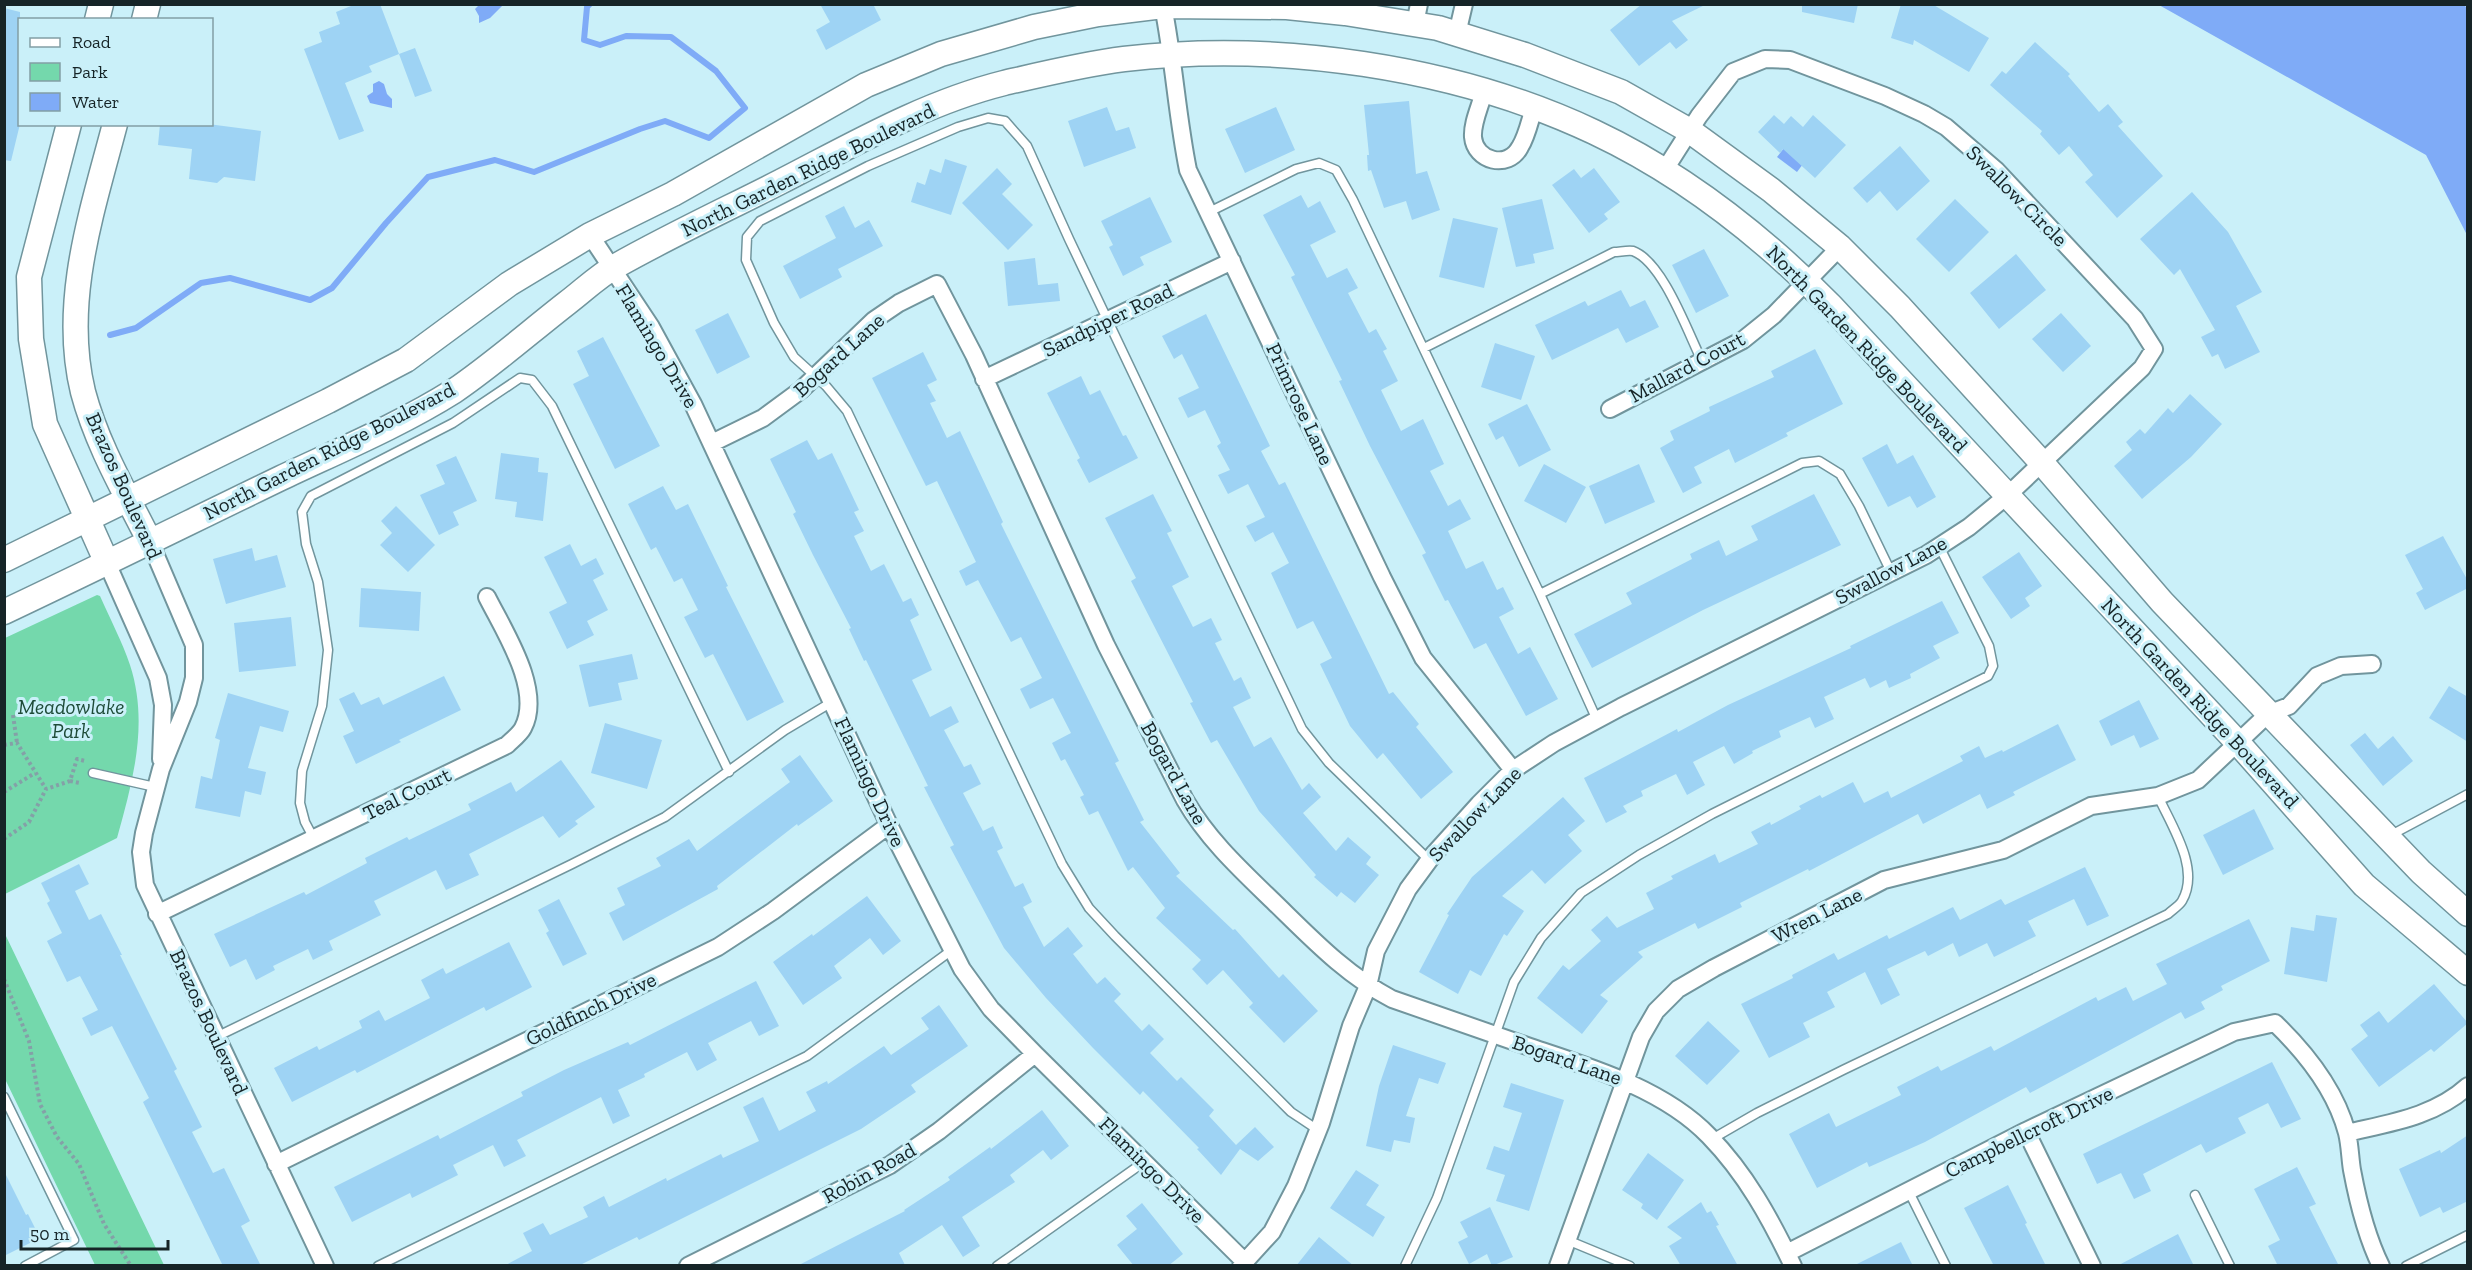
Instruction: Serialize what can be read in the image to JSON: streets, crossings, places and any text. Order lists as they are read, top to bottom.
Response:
{
  "streets": {
    "main road": ["North Garden Ridge Boulevard", "Brazos Boulevard"],
    "street": [
      "Swallow Circle",
      "Sandpiper Road",
      "Flamingo Drive",
      "Bogard Lane",
      "Mallard Court",
      "Primrose Lane",
      "Swallow Lane",
      "Teal Court",
      "Wren Lane",
      "Goldfinch Drive",
      "Campbellcroft Drive",
      "Robin Road"
    ]
  },
  "crossings": [
    ["North Garden Ridge Boulevard", "Swallow Circle"],
    ["North Garden Ridge Boulevard", "Flamingo Drive"],
    ["North Garden Ridge Boulevard", "Mallard Court"],
    ["North Garden Ridge Boulevard", "Primrose Lane"],
    ["North Garden Ridge Boulevard", "Brazos Boulevard"],
    ["North Garden Ridge Boulevard", "Swallow Lane"],
    ["North Garden Ridge Boulevard", "Wren Lane"],
    ["Swallow Circle", "Swallow Lane"],
    ["Sandpiper Road", "Bogard Lane"],
    ["Sandpiper Road", "Primrose Lane"],
    ["Flamingo Drive", "Bogard Lane"],
    ["Flamingo Drive", "Swallow Lane"],
    ["Flamingo Drive", "Goldfinch Drive"],
    ["Flamingo Drive", "Robin Road"],
    ["Bogard Lane", "Swallow Lane"],
    ["Bogard Lane", "Wren Lane"],
    ["Bogard Lane", "Campbellcroft Drive"],
    ["Primrose Lane", "Swallow Lane"],
    ["Brazos Boulevard", "Teal Court"],
    ["Brazos Boulevard", "Goldfinch Drive"]
  ],
  "parks": ["Meadowlake Park"],
  "legend": ["Road", "Park", "Water"],
  "scale_bar": "50 m"
}
